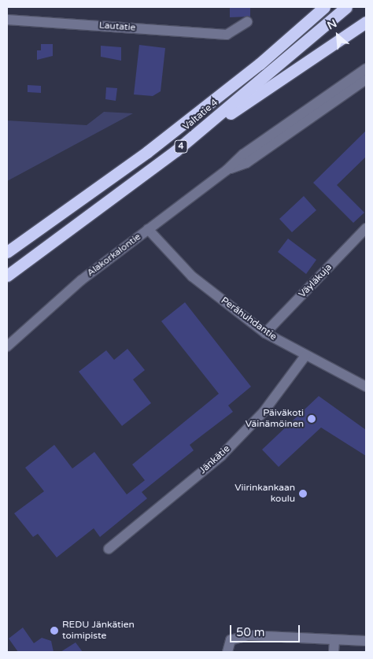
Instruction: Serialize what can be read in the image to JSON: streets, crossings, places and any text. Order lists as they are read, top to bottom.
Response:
{
  "streets": {
    "highway": ["Valtatie 4", "4"],
    "street": [
      "Lautatie",
      "Alakorkalontie",
      "Väyläkuja",
      "Perähuhdantie",
      "Jänkätie"
    ]
  },
  "crossings": [
    ["Alakorkalontie", "Perähuhdantie"],
    ["Väyläkuja", "Perähuhdantie"],
    ["Perähuhdantie", "Jänkätie"]
  ],
  "places": ["Päiväkoti Väinämöinen", "Viirinkankaan koulu", "REDU Jänkätien toimipiste"],
  "scale_bar": "50 m",
  "north": "top left"
}
